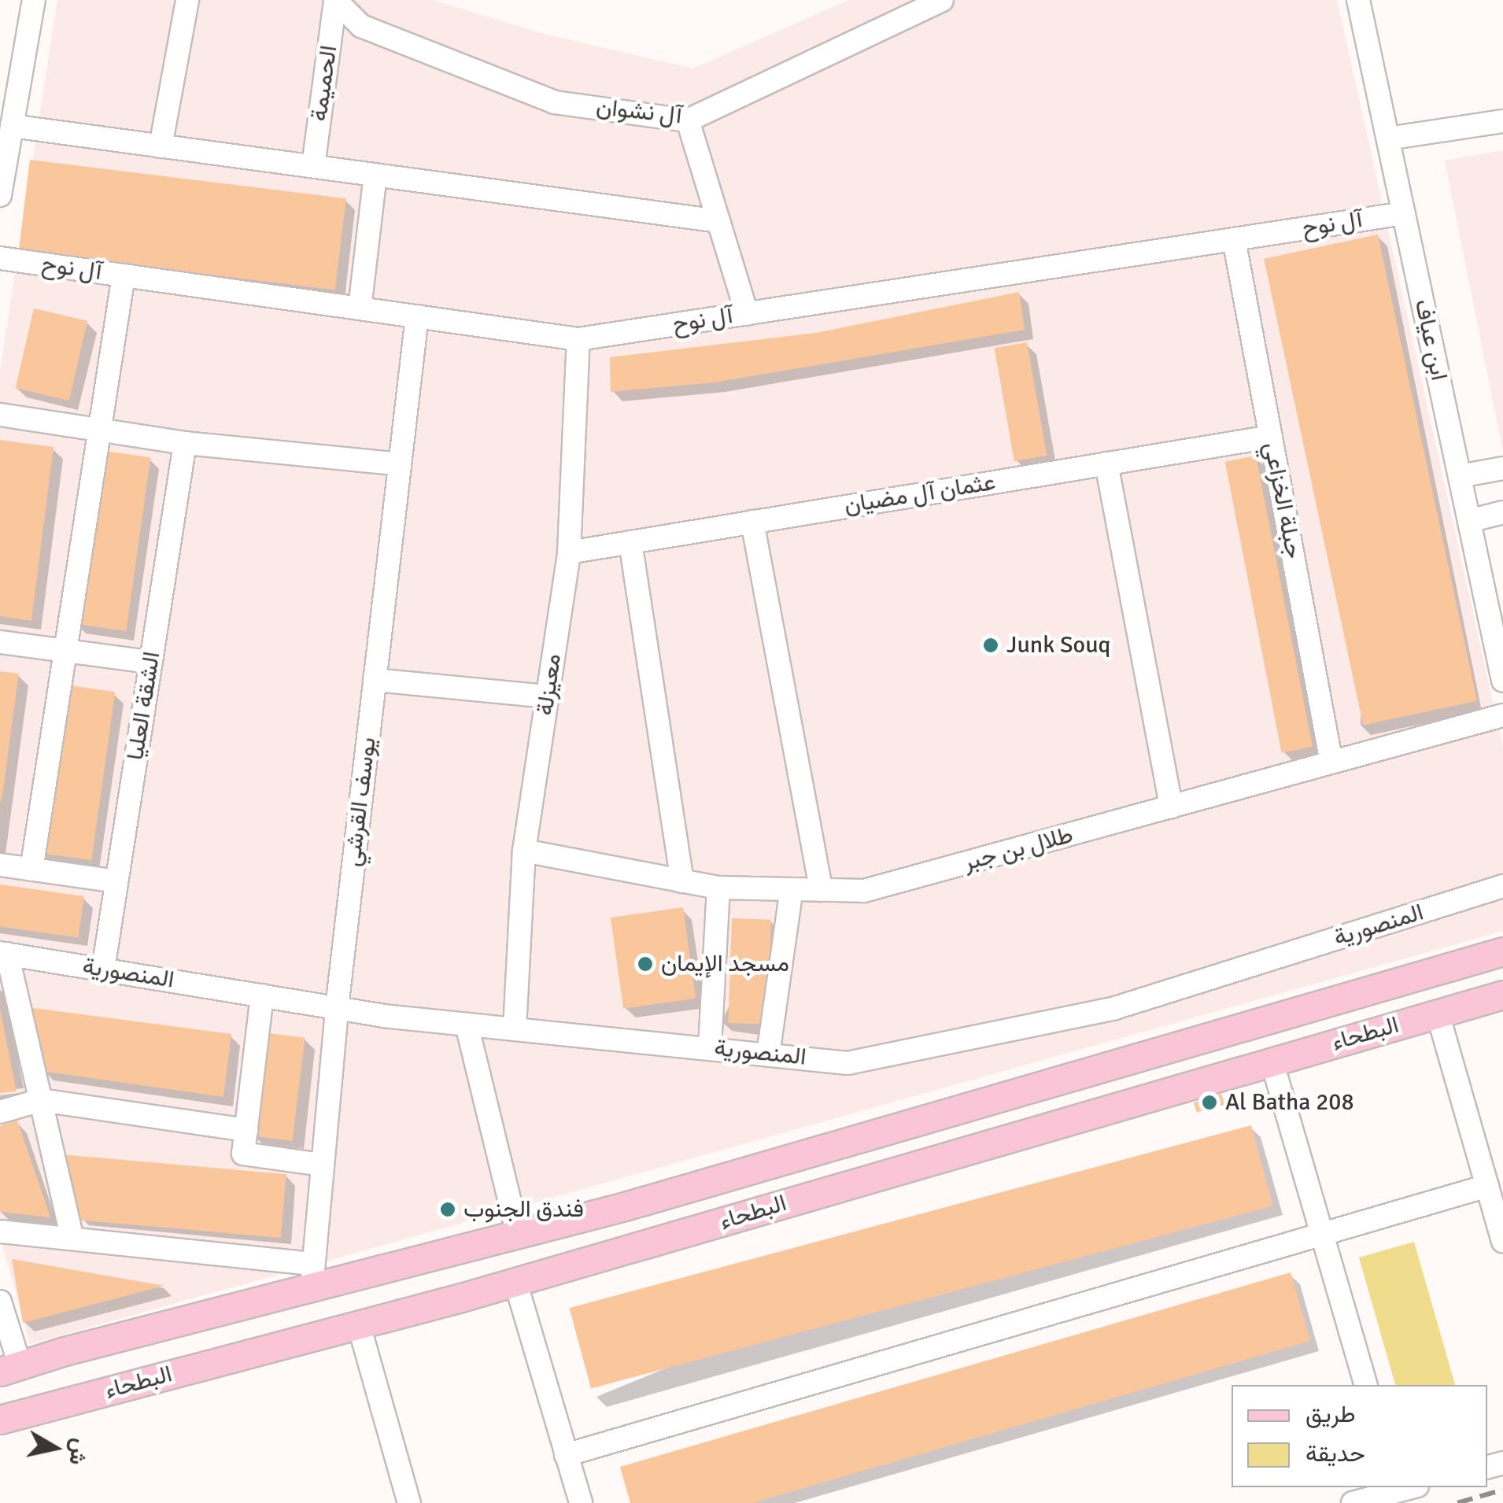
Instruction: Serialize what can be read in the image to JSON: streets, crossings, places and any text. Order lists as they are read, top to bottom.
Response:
{
  "streets": {
    "main road": ["البطحاء"],
    "street": [
      "الحميمة",
      "آل نشوان",
      "آل نوح",
      "ابن عياف",
      "عثمان آل مضيان",
      "جبلة الخزاعي",
      "معيزلة",
      "الشقة العليا",
      "يوسف القرشي",
      "طلال بن جبر",
      "المنصورية"
    ]
  },
  "crossings": [
    ["الحميمة", "آل نشوان"],
    ["آل نوح", "ابن عياف"],
    ["آل نوح", "جبلة الخزاعي"],
    ["آل نوح", "معيزلة"],
    ["آل نوح", "يوسف القرشي"],
    ["عثمان آل مضيان", "جبلة الخزاعي"],
    ["عثمان آل مضيان", "معيزلة"],
    ["جبلة الخزاعي", "طلال بن جبر"],
    ["معيزلة", "طلال بن جبر"],
    ["معيزلة", "المنصورية"],
    ["الشقة العليا", "المنصورية"],
    ["يوسف القرشي", "المنصورية"],
    ["يوسف القرشي", "البطحاء"]
  ],
  "places": [
    "Junk Souq",
    "مسجد الإيمان",
    "Al Batha 208",
    "فندق الجنوب"
  ],
  "legend": ["طريق", "حديقة"],
  "north": "right"
}
